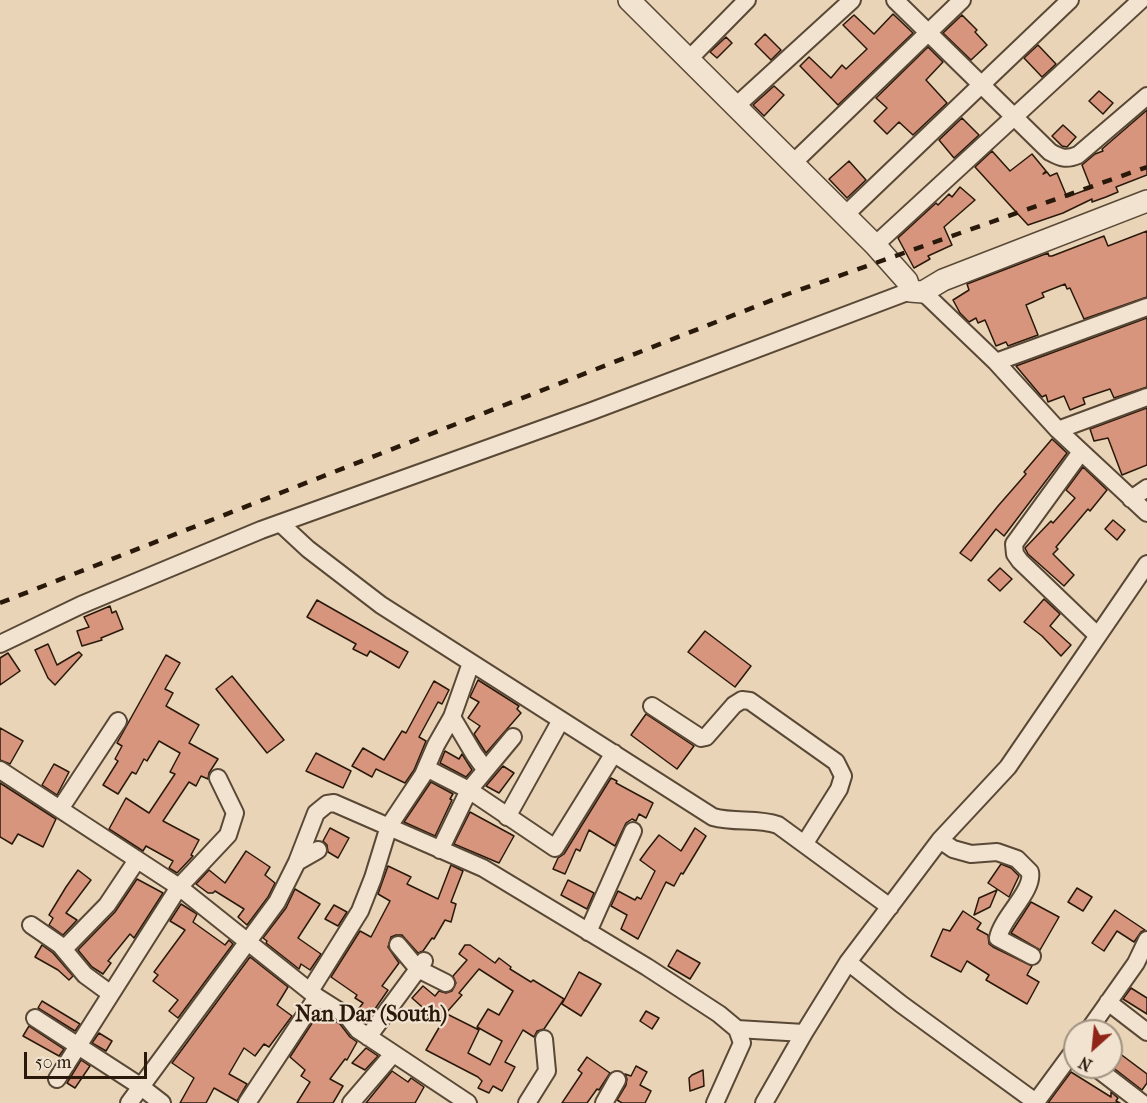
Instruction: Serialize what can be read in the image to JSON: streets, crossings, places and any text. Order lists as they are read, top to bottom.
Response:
{
  "districts": ["Nan Dar (South)"],
  "scale_bar": "50 m",
  "north": "bottom left"
}
